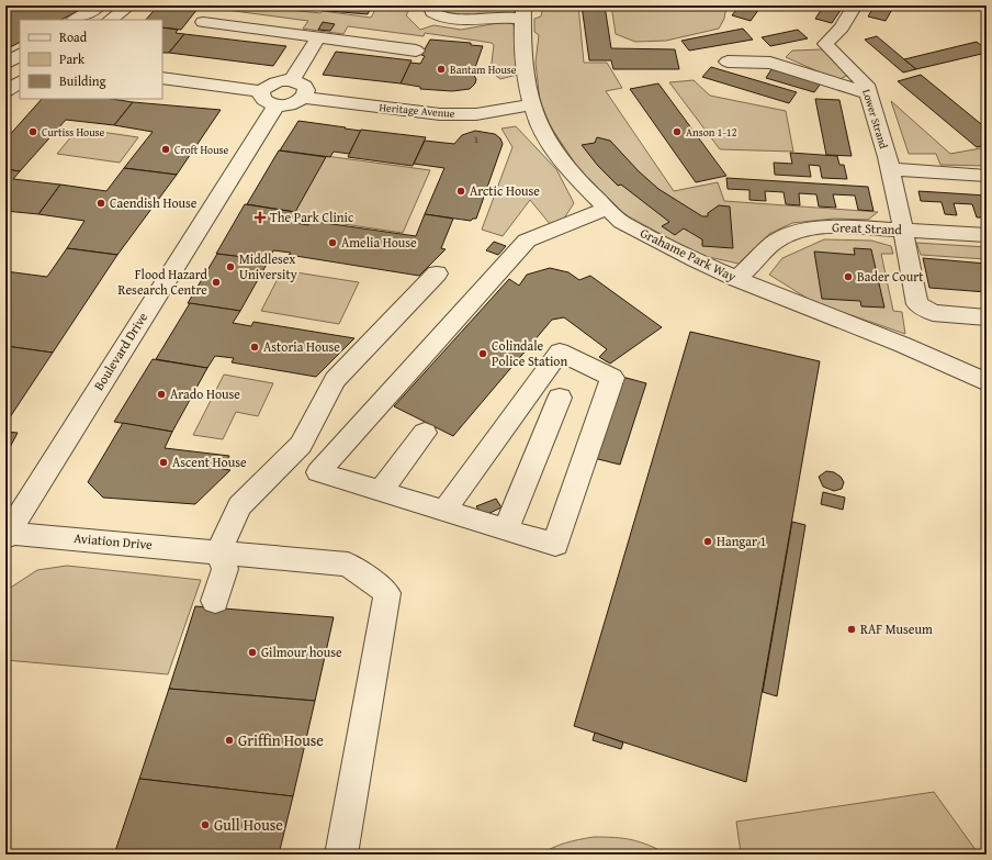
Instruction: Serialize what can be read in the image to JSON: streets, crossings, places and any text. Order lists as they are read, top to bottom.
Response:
{
  "streets": {
    "street": [
      "Heritage Avenue",
      "Lower Strand",
      "Great Strand",
      "Grahame Park Way",
      "Boulevard Drive",
      "Aviation Drive"
    ]
  },
  "crossings": [
    ["Heritage Avenue", "Grahame Park Way"],
    ["Lower Strand", "Great Strand"],
    ["Great Strand", "Grahame Park Way"],
    ["Boulevard Drive", "Aviation Drive"]
  ],
  "places": {
    "other": [
      "Bantam House",
      "Curtiss House",
      "Anson 1-12",
      "Croft House",
      "Arctic House",
      "Caendish House",
      "Amelia House",
      "Middlesex University",
      "Bader Court",
      "Flood Hazard Research Centre",
      "Astoria House",
      "Colindale Police Station",
      "Arado House",
      "Ascent House",
      "Hangar 1",
      "RAF Museum",
      "Gilmour house",
      "Griffin House",
      "Gull House"
    ],
    "health": ["The Park Clinic"]
  },
  "house_numbers": ["1"],
  "legend": ["Road", "Park", "Building"]
}
